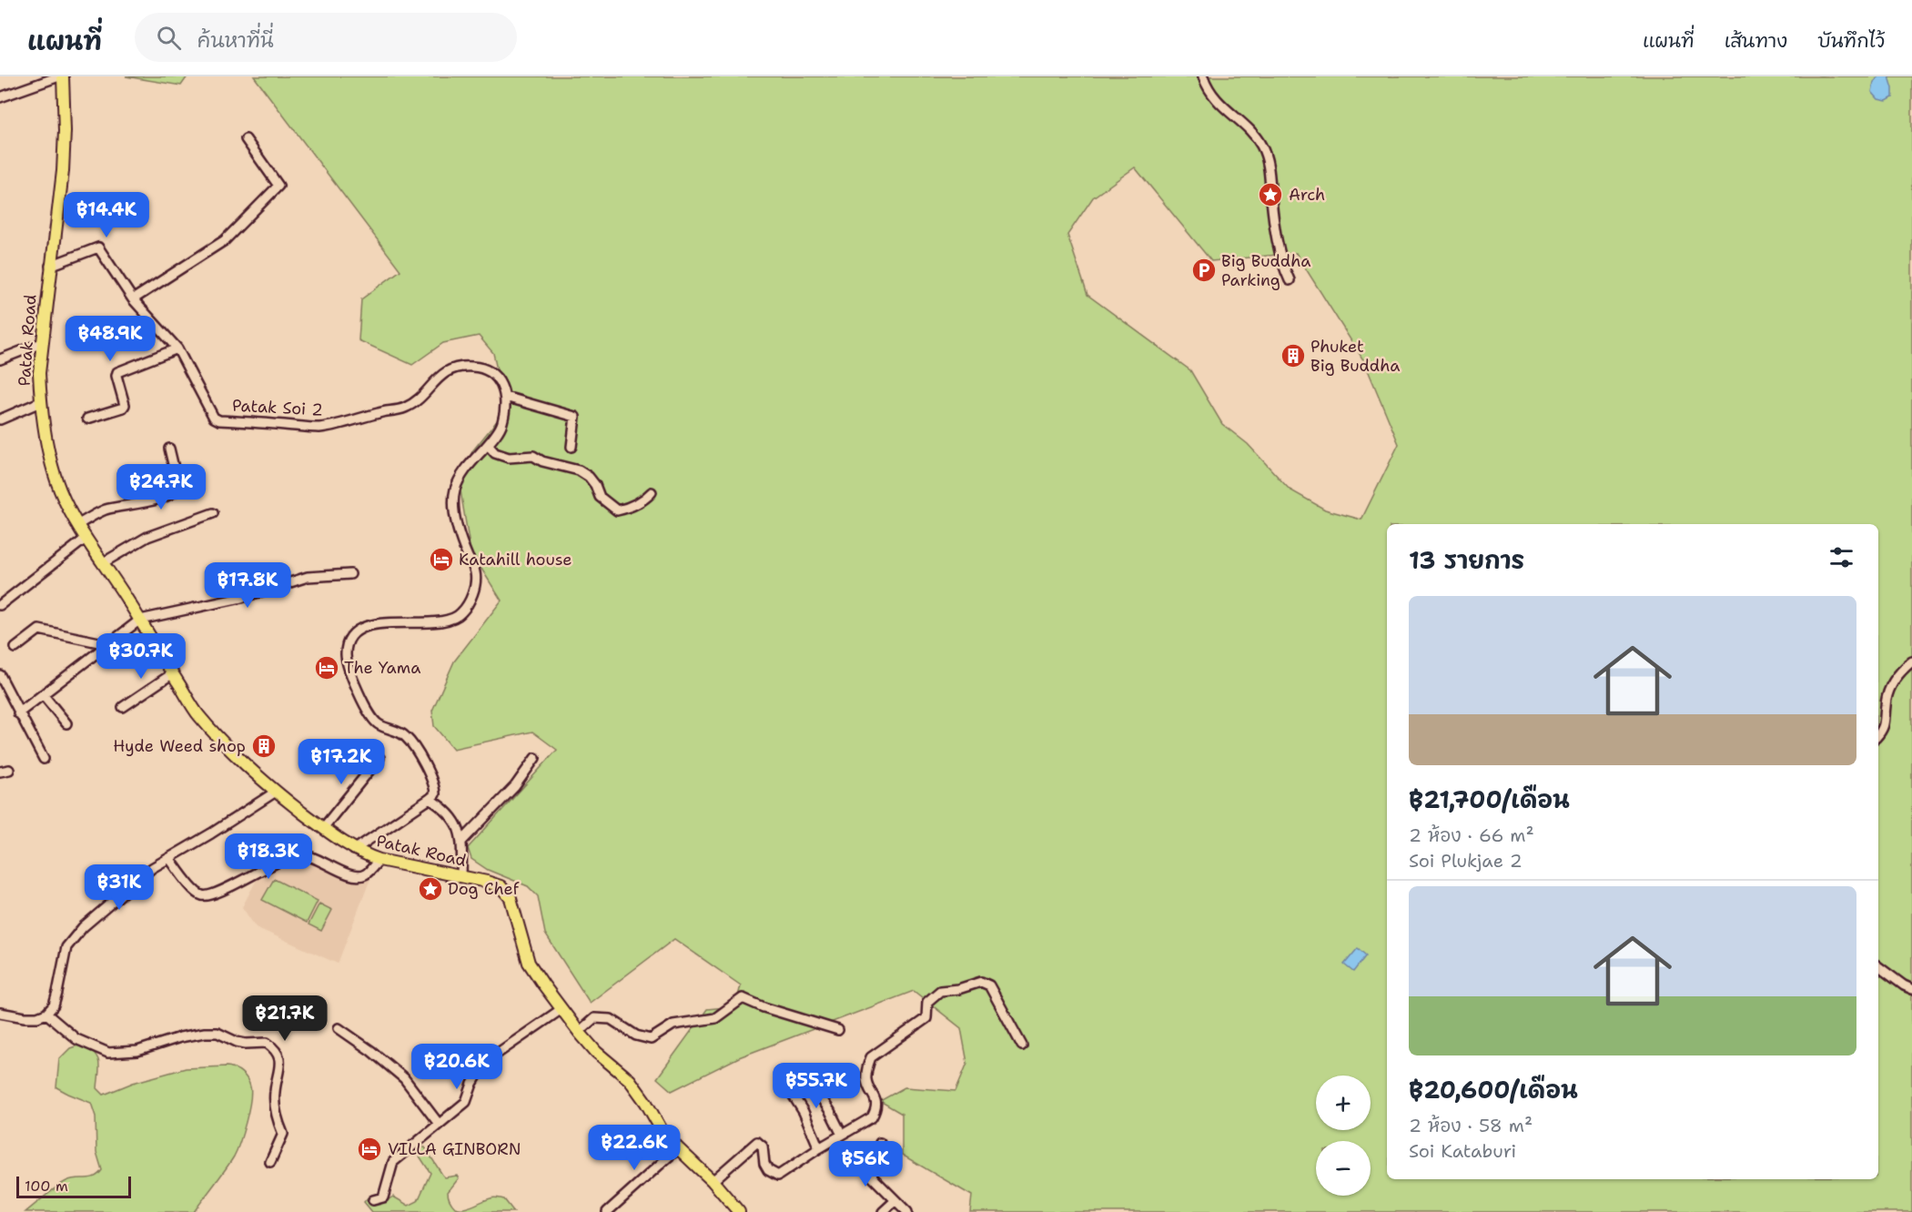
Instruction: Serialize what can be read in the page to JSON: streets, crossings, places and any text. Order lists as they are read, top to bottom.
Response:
{
  "streets": {
    "main road": ["Patak Road"],
    "street": ["Patak Soi 2"]
  },
  "crossings": [
    ["Patak Road", "Patak Soi 2"]
  ],
  "places": {
    "place": ["Arch", "Dog Chef"],
    "parking": ["Big Buddha Parking"],
    "building": ["Phuket Big Buddha", "Hyde Weed shop"],
    "hotel": ["Katahill house", "The Yama", "VILLA GINBORN"]
  },
  "scale_bar": "100 m",
  "page": {
    "header": "แผนที่",
    "search": "ค้นหาที่นี่",
    "nav": ["แผนที่", "เส้นทาง", "บันทึกไว้"],
    "price": [
      "฿14.4K",
      "฿48.9K",
      "฿24.7K",
      "฿17.8K",
      "฿30.7K",
      "฿17.2K",
      "฿18.3K",
      "฿31K",
      "฿21.7K",
      "฿20.6K",
      "฿55.7K",
      "฿22.6K",
      "฿56K"
    ],
    "heading": "13 รายการ",
    "list": [
      {
        "name": "฿21,700/เดือน",
        "note": "2 ห้อง · 66 m² · Soi Plukjae 2"
      },
      {
        "name": "฿20,600/เดือน",
        "note": "2 ห้อง · 58 m² · Soi Kataburi"
      }
    ],
    "map_buttons": ["+", "−"],
    "scale": "100 m"
  }
}
